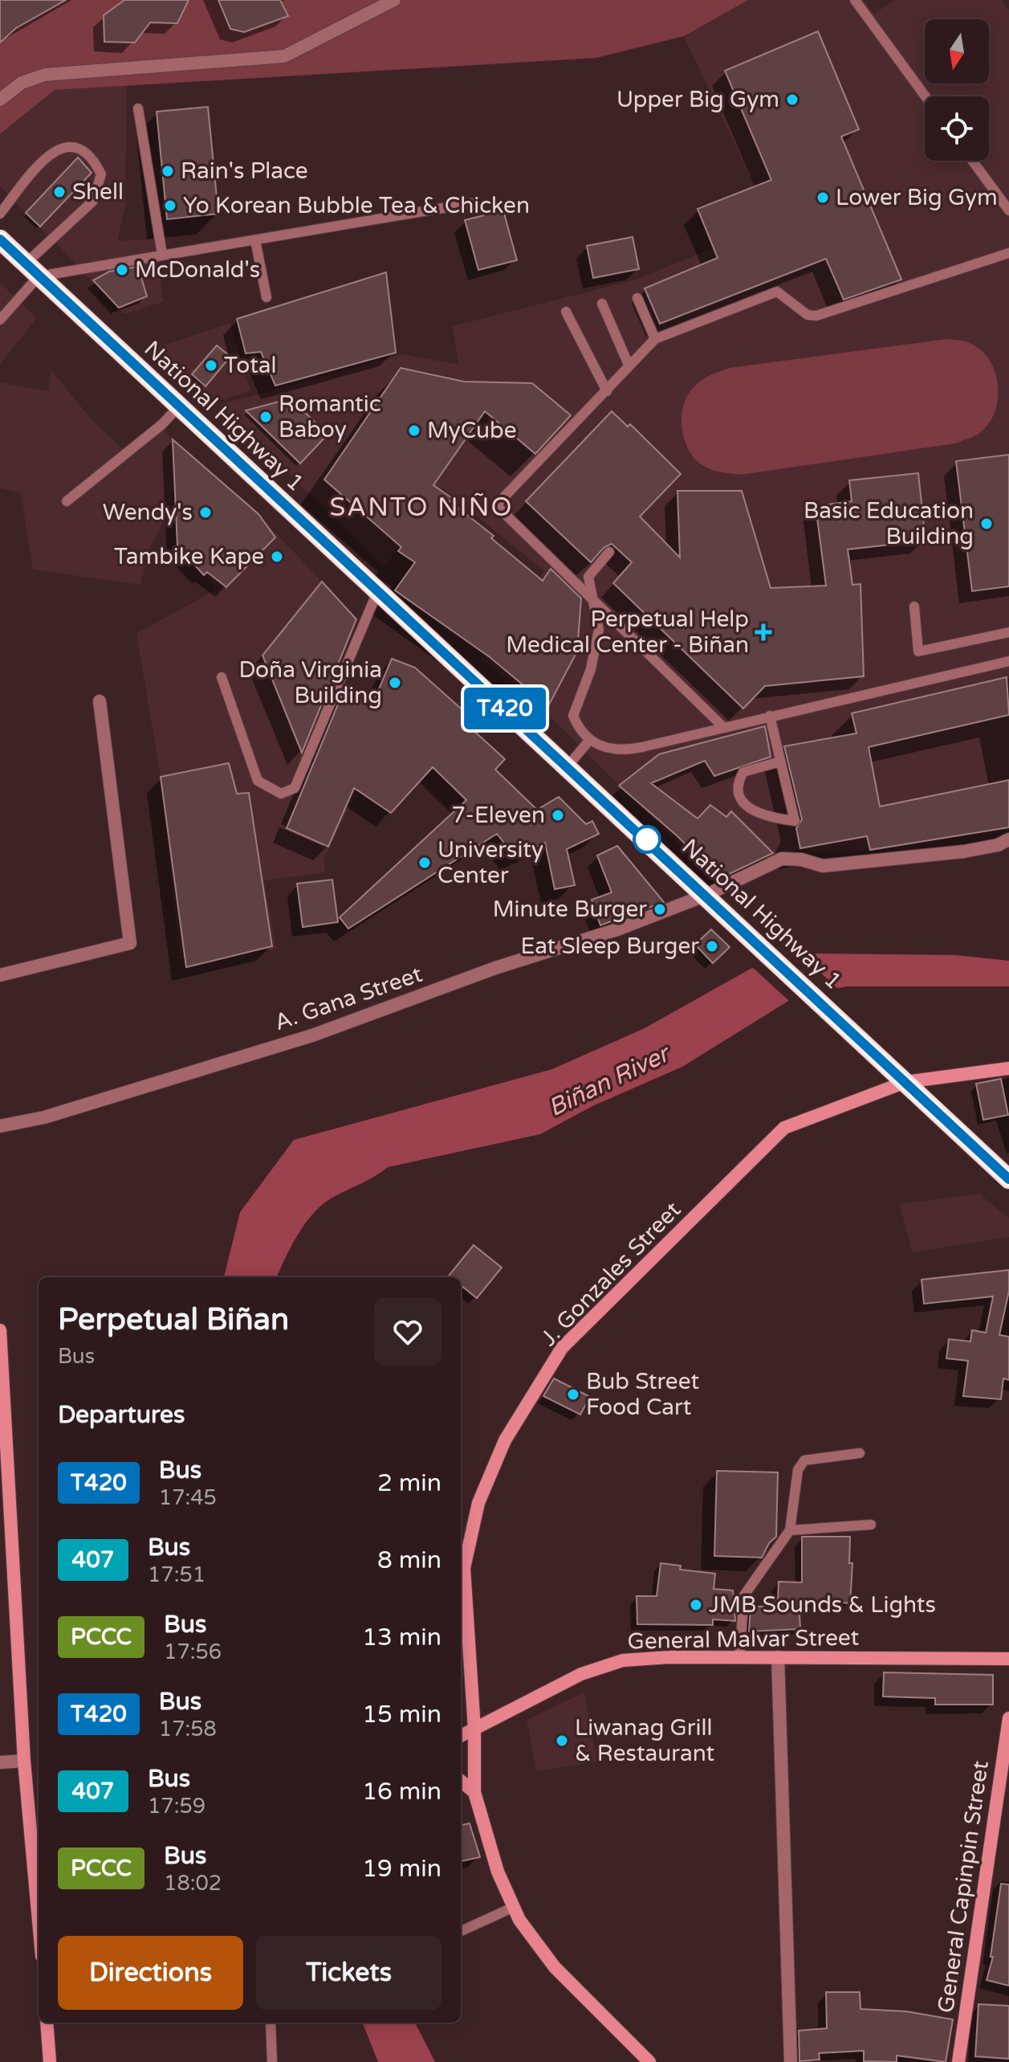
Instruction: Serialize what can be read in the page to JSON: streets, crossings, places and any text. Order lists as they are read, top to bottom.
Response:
{
  "streets": {
    "highway": ["National Highway 1"],
    "street": [
      "A. Gana Street",
      "J. Gonzales Street",
      "General Malvar Street",
      "General Capinpin Street"
    ]
  },
  "crossings": [
    ["National Highway 1", "A. Gana Street"],
    ["National Highway 1", "J. Gonzales Street"],
    ["J. Gonzales Street", "General Malvar Street"]
  ],
  "districts": ["SANTO NIÑO"],
  "water": ["Biñan River"],
  "places": {
    "other": [
      "Upper Big Gym",
      "Rain's Place",
      "Shell",
      "Lower Big Gym",
      "Yo Korean Bubble Tea & Chicken",
      "McDonald's",
      "Total",
      "Romantic Baboy",
      "MyCube",
      "Wendy's",
      "Basic Education Building",
      "Tambike Kape",
      "Doña Virginia Building",
      "7-Eleven",
      "University Center",
      "Minute Burger",
      "Eat Sleep Burger",
      "Bub Street Food Cart",
      "JMB Sounds & Lights",
      "Liwanag Grill & Restaurant"
    ],
    "health": ["Perpetual Help Medical Center - Biñan"]
  },
  "lines": ["bus line T420"],
  "north": "bottom",
  "page": {
    "on_map": "T420",
    "heading": [
      ["Perpetual Biñan", "Bus"],
      "Departures"
    ],
    "list": [
      {
        "mark": "T420",
        "name": "Bus",
        "note": "17:45",
        "value": "2 min"
      },
      {
        "mark": "407",
        "name": "Bus",
        "note": "17:51",
        "value": "8 min"
      },
      {
        "mark": "PCCC",
        "name": "Bus",
        "note": "17:56",
        "value": "13 min"
      },
      {
        "mark": "T420",
        "name": "Bus",
        "note": "17:58",
        "value": "15 min"
      },
      {
        "mark": "407",
        "name": "Bus",
        "note": "17:59",
        "value": "16 min"
      },
      {
        "mark": "PCCC",
        "name": "Bus",
        "note": "18:02",
        "value": "19 min"
      }
    ],
    "buttons": ["Directions", "Tickets"]
  }
}
